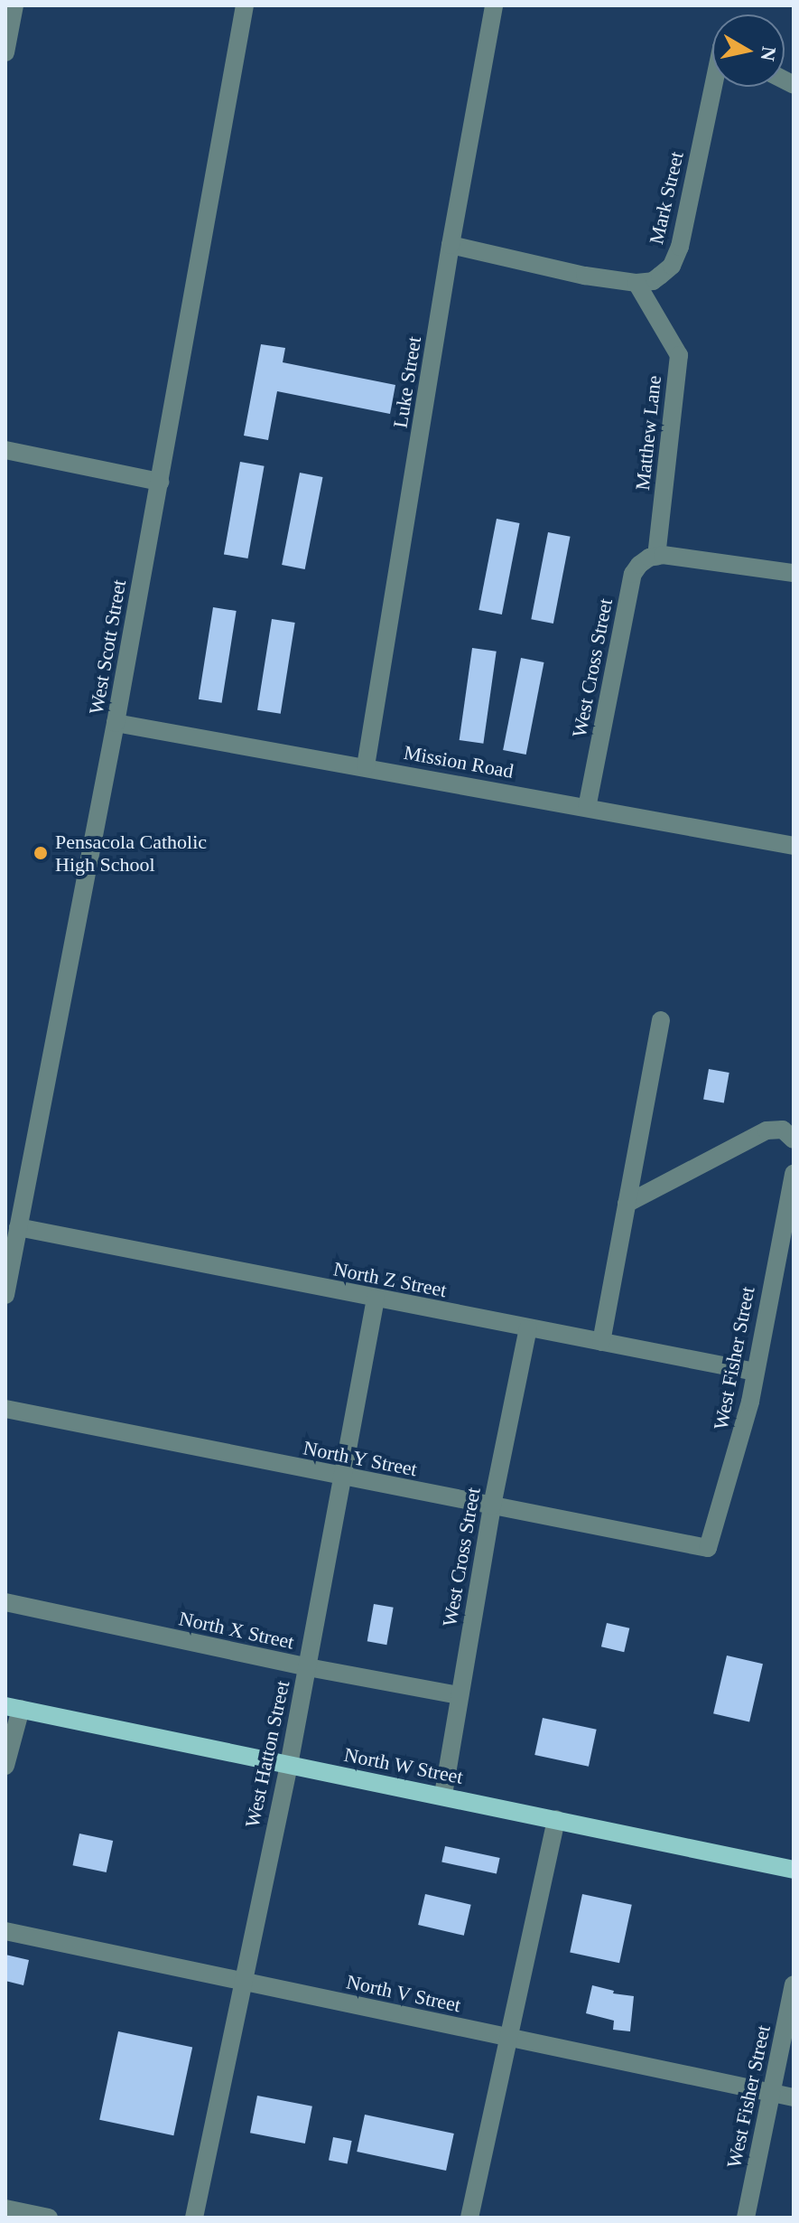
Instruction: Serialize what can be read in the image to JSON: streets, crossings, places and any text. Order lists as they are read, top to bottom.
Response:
{
  "streets": {
    "main road": ["North W Street"],
    "street": [
      "Mark Street",
      "Luke Street",
      "Matthew Lane",
      "West Scott Street",
      "West Cross Street",
      "Mission Road",
      "North Z Street",
      "West Fisher Street",
      "North Y Street",
      "North X Street",
      "West Hatton Street",
      "North V Street"
    ]
  },
  "crossings": [
    ["Mark Street", "Matthew Lane"],
    ["Luke Street", "Mission Road"],
    ["Matthew Lane", "West Cross Street"],
    ["West Scott Street", "Mission Road"],
    ["West Scott Street", "North Z Street"],
    ["West Cross Street", "Mission Road"],
    ["West Cross Street", "North Z Street"],
    ["West Cross Street", "North Y Street"],
    ["West Cross Street", "North X Street"],
    ["West Cross Street", "North W Street"],
    ["North Z Street", "West Fisher Street"],
    ["North Z Street", "West Hatton Street"],
    ["West Fisher Street", "North Y Street"],
    ["West Fisher Street", "North V Street"],
    ["North Y Street", "West Hatton Street"],
    ["North X Street", "West Hatton Street"],
    ["West Hatton Street", "North W Street"],
    ["West Hatton Street", "North V Street"]
  ],
  "places": ["Pensacola Catholic High School"],
  "north": "right"
}
